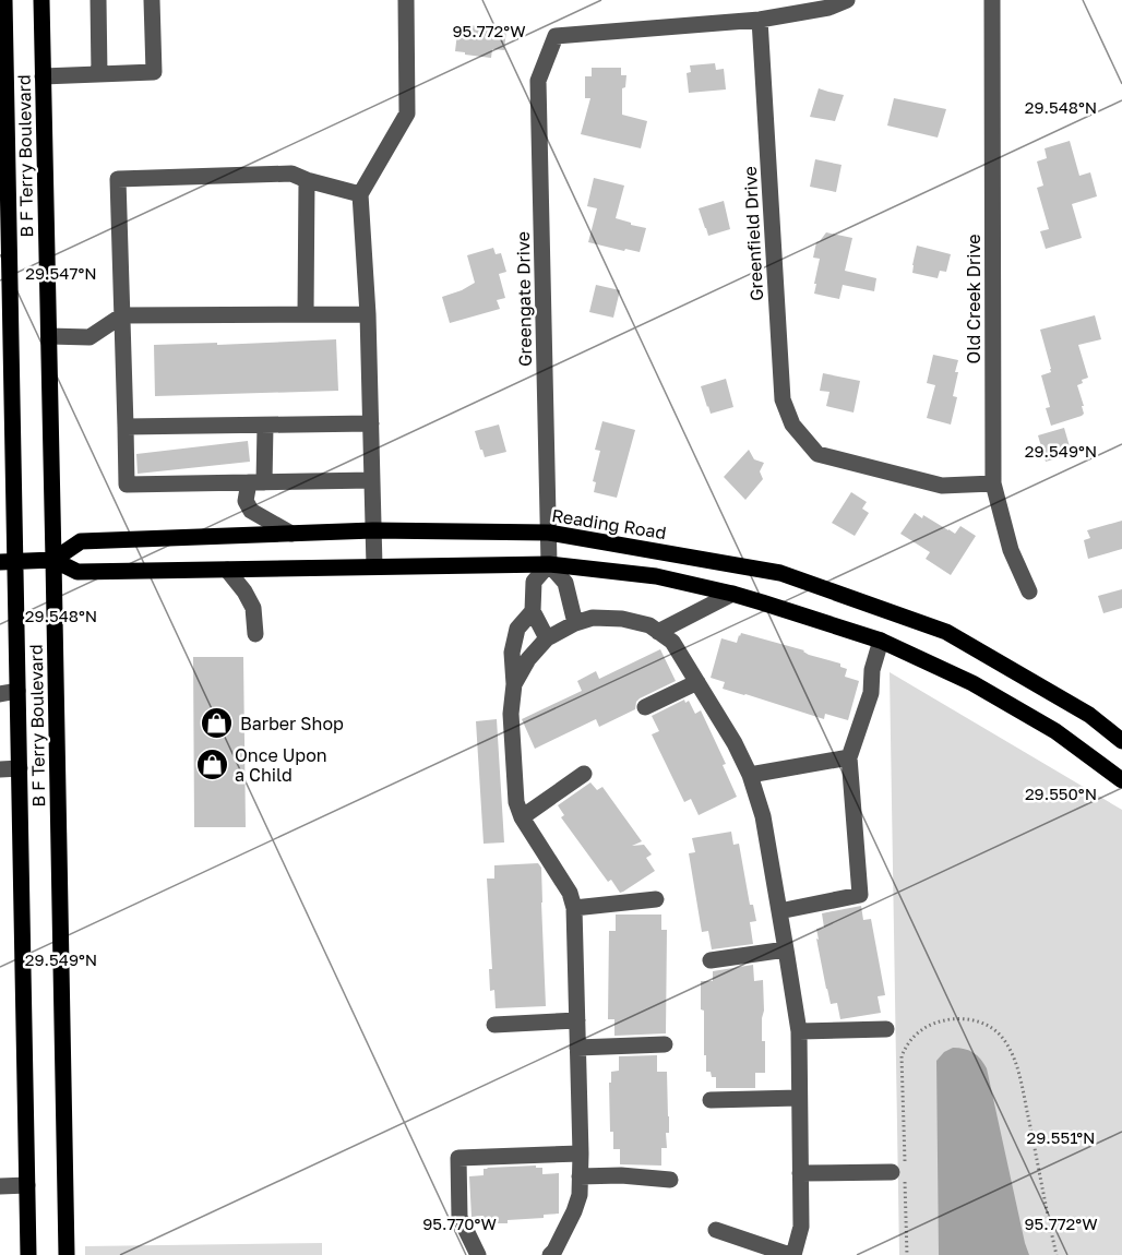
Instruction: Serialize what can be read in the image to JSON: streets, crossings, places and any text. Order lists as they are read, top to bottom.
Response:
{
  "streets": {
    "main road": ["B F Terry Boulevard", "Reading Road"],
    "street": ["Greenfield Drive", "Greengate Drive", "Old Creek Drive"]
  },
  "crossings": [
    ["B F Terry Boulevard", "Reading Road"],
    ["Greenfield Drive", "Greengate Drive"],
    ["Greenfield Drive", "Old Creek Drive"],
    ["Greengate Drive", "Reading Road"]
  ],
  "places": {
    "shop": ["Barber Shop", "Once Upon a Child"]
  },
  "coordinates": [
    "95.772°W",
    "29.548°N",
    "29.547°N",
    "29.549°N",
    "29.550°N",
    "29.551°N",
    "95.770°W"
  ]
}
